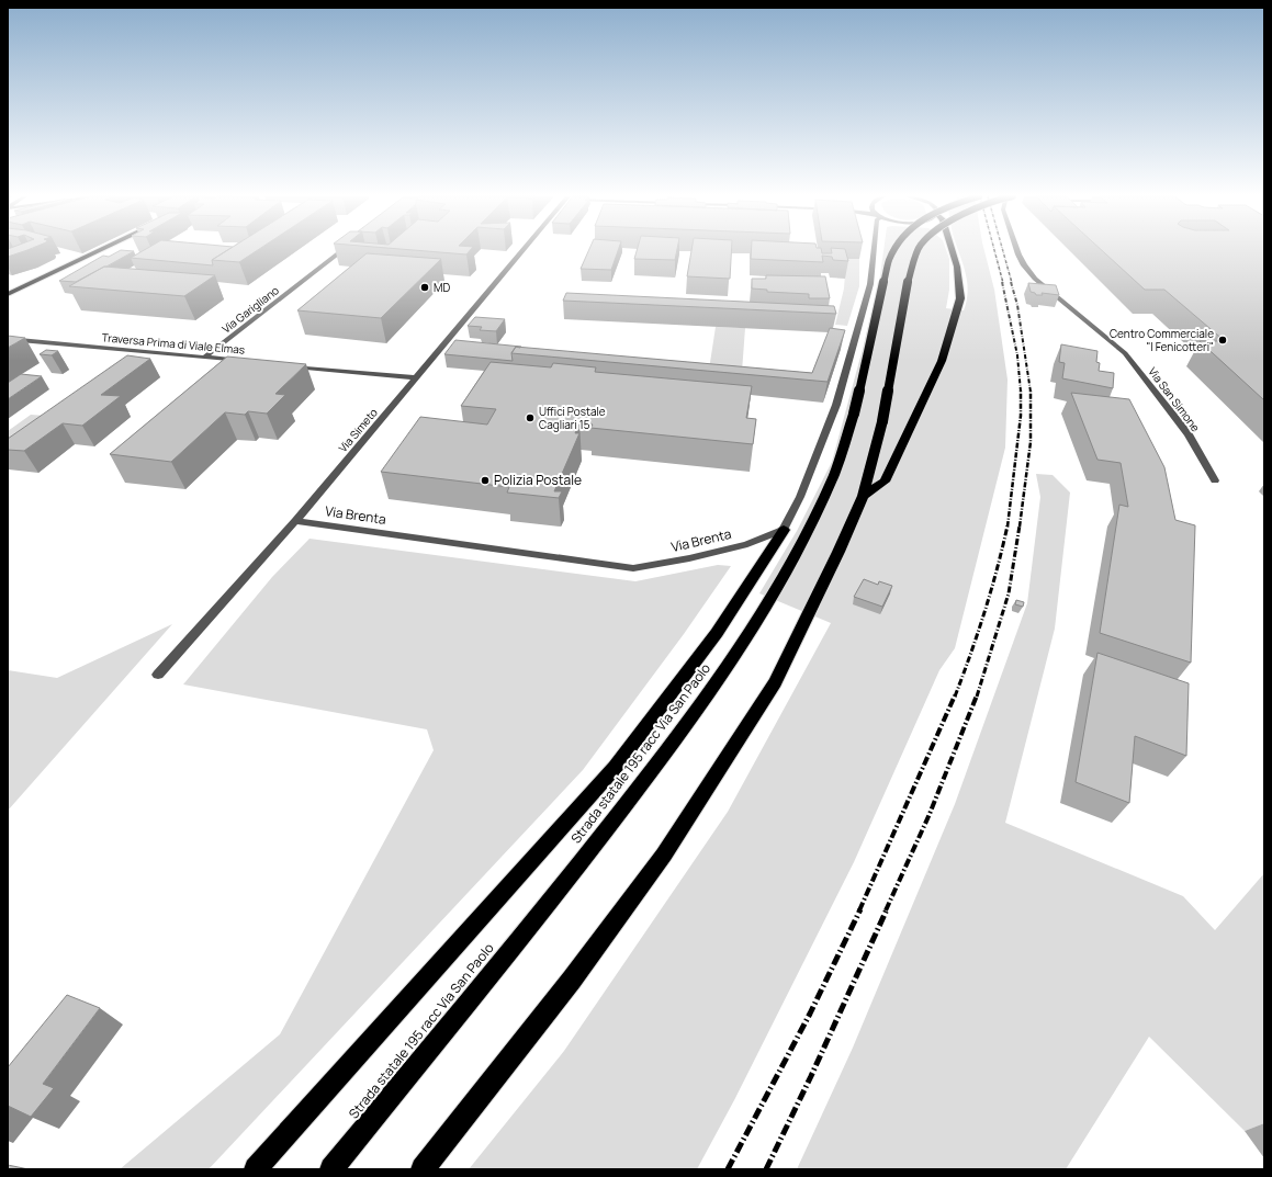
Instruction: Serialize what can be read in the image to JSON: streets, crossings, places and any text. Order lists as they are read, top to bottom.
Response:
{
  "streets": {
    "highway": ["Strada statale 195 racc Via San Paolo"],
    "street": [
      "Via Garigliano",
      "Traversa Prima di Viale Elmas",
      "Via San Simone",
      "Via Simeto",
      "Via Brenta"
    ]
  },
  "crossings": [
    ["Via Garigliano", "Traversa Prima di Viale Elmas"],
    ["Via Simeto", "Via Brenta"]
  ],
  "places": [
    "MD",
    "Centro Commerciale \"I Fenicotteri\"",
    "Uffici Postale Cagliari 15",
    "Polizia Postale"
  ]
}
